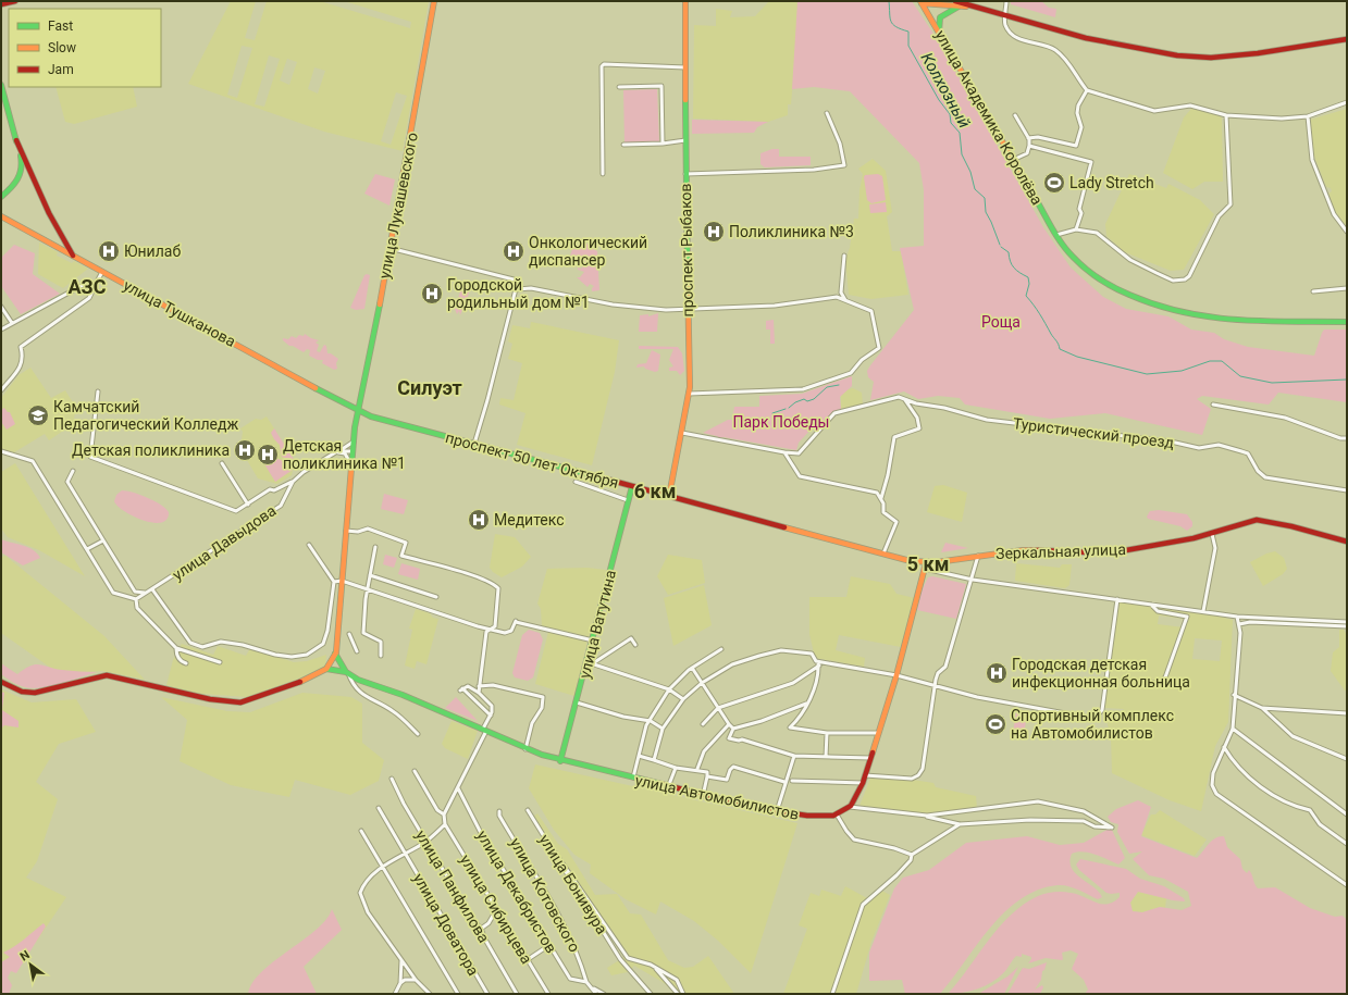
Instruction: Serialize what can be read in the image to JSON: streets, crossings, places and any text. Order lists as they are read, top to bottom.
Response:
{
  "streets": {
    "main road": [
      "улица Академика Королёва",
      "улица Лукашевского",
      "проспект Рыбаков",
      "улица Тушканова",
      "проспект 50 лет Октября",
      "Зеркальная улица",
      "улица Ватутина",
      "улица Автомобилистов"
    ],
    "street": [
      "Туристический проезд",
      "улица Давыдова",
      "улица Бонивура",
      "улица Панфилова",
      "улица Декабристов",
      "улица Котовского",
      "улица Сибирцева",
      "улица Доватора"
    ]
  },
  "crossings": [
    ["улица Лукашевского", "улица Тушканова"],
    ["улица Лукашевского", "проспект 50 лет Октября"],
    ["улица Лукашевского", "улица Давыдова"],
    ["проспект Рыбаков", "проспект 50 лет Октября"],
    ["улица Тушканова", "проспект 50 лет Октября"],
    ["проспект 50 лет Октября", "Зеркальная улица"],
    ["проспект 50 лет Октября", "улица Ватутина"],
    ["улица Ватутина", "улица Автомобилистов"],
    ["улица Декабристов", "улица Котовского"]
  ],
  "districts": [
    "АЗС",
    "Силуэт",
    "6 км",
    "5 км"
  ],
  "water": ["Колхозный"],
  "parks": ["Роща", "Парк Победы"],
  "places": {
    "sports": ["Lady Stretch", "Спортивный комплекс на Автомобилистов"],
    "hospital": [
      "Поликлиника №3",
      "Юнилаб",
      "Онкологический диспансер",
      "Городской родильный дом №1",
      "Детская поликлиника",
      "Детская поликлиника №1",
      "Медитекс",
      "Городская детская инфекционная больница"
    ],
    "school or university": ["Камчатский Педагогический Колледж"]
  },
  "legend": ["Fast", "Slow", "Jam"],
  "north": "top left"
}
